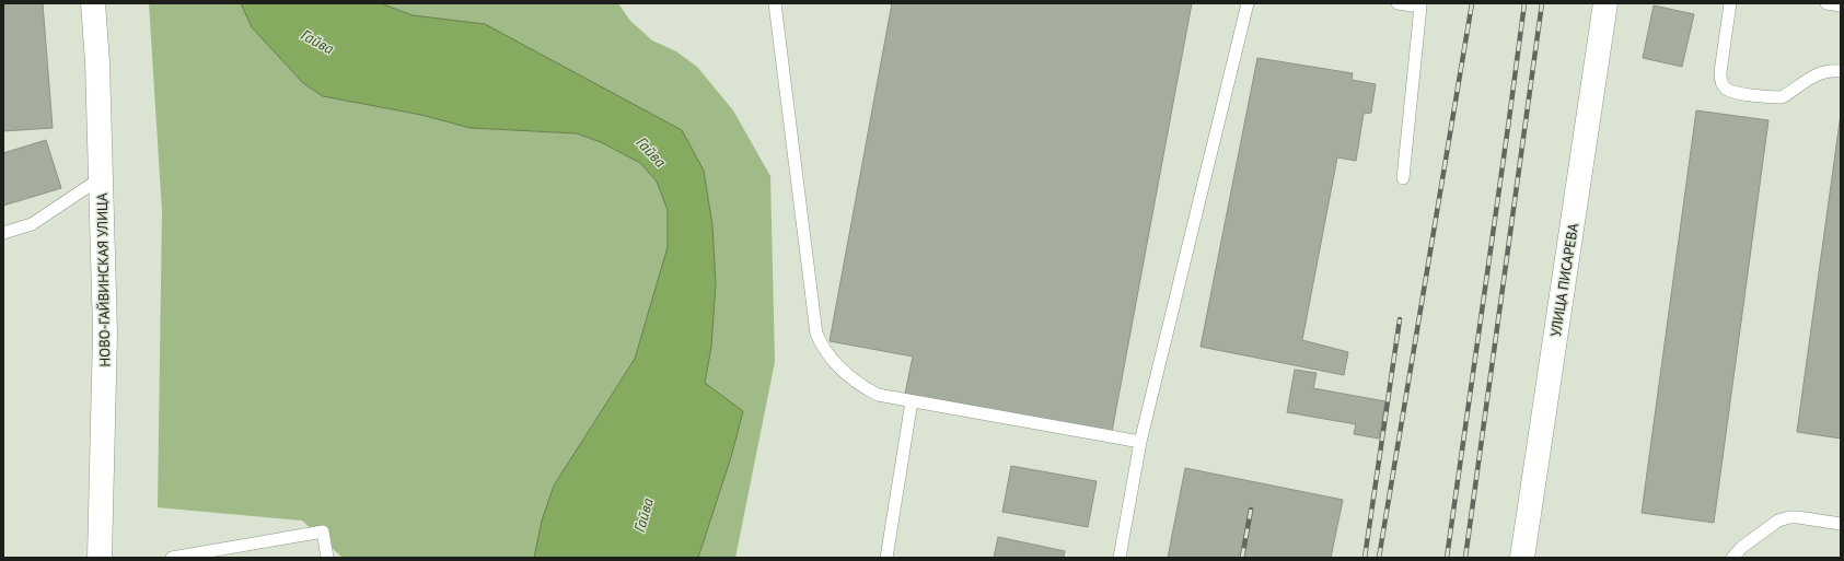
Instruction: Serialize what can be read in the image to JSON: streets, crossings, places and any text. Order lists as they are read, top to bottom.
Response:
{
  "streets": {
    "street": ["НОВО-ГАЙВИНСКАЯ УЛИЦА", "УЛИЦА ПИСАРЕВА"]
  },
  "water": ["Гайва"]
}
